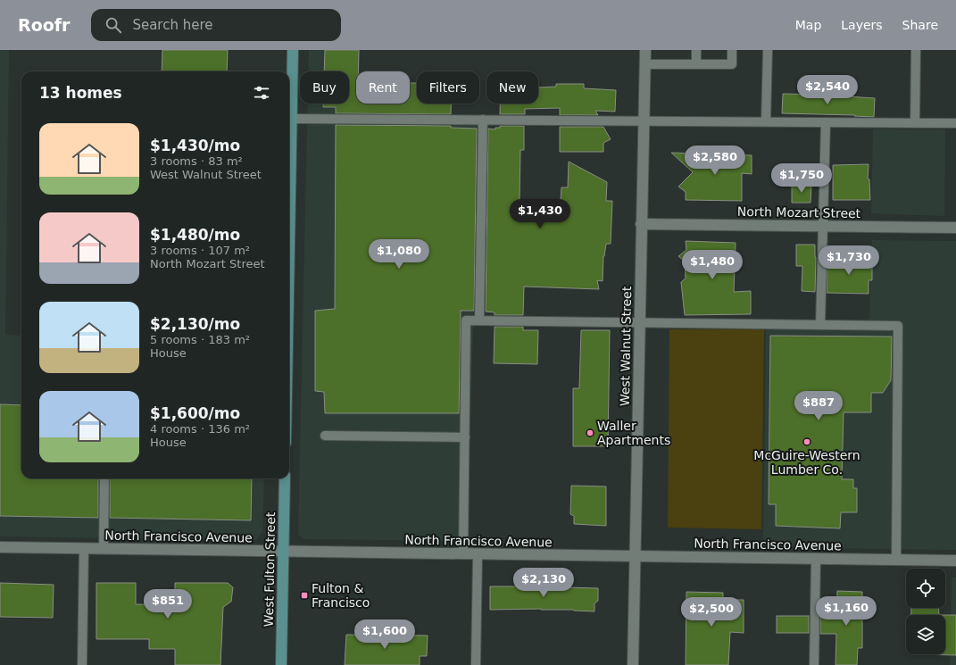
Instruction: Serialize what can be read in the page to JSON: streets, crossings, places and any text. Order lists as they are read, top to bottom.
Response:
{
  "streets": {
    "street": [
      "North Mozart Street",
      "West Walnut Street",
      "North Francisco Avenue",
      "West Fulton Street"
    ]
  },
  "crossings": [
    ["North Mozart Street", "West Walnut Street"],
    ["West Walnut Street", "North Francisco Avenue"],
    ["North Francisco Avenue", "West Fulton Street"]
  ],
  "places": {
    "other": ["Waller Apartments", "McGuire-Western Lumber Co."],
    "transit": ["Fulton & Francisco"]
  },
  "page": {
    "header": "Roofr",
    "search": "Search here",
    "nav": ["Map", "Layers", "Share"],
    "chip": [
      "Buy",
      "Rent",
      "Filters",
      "New"
    ],
    "heading": "13 homes",
    "price": [
      "$2,540",
      "$2,580",
      "$1,750",
      "$1,430",
      "$1,080",
      "$1,730",
      "$1,480",
      "$887",
      "$2,130",
      "$851",
      "$1,160",
      "$2,500",
      "$1,600"
    ],
    "list": [
      {
        "name": "$1,430/mo",
        "note": "3 rooms · 83 m² · West Walnut Street"
      },
      {
        "name": "$1,480/mo",
        "note": "3 rooms · 107 m² · North Mozart Street"
      },
      {
        "name": "$2,130/mo",
        "note": "5 rooms · 183 m² · House"
      },
      {
        "name": "$1,600/mo",
        "note": "4 rooms · 136 m² · House"
      }
    ]
  }
}
